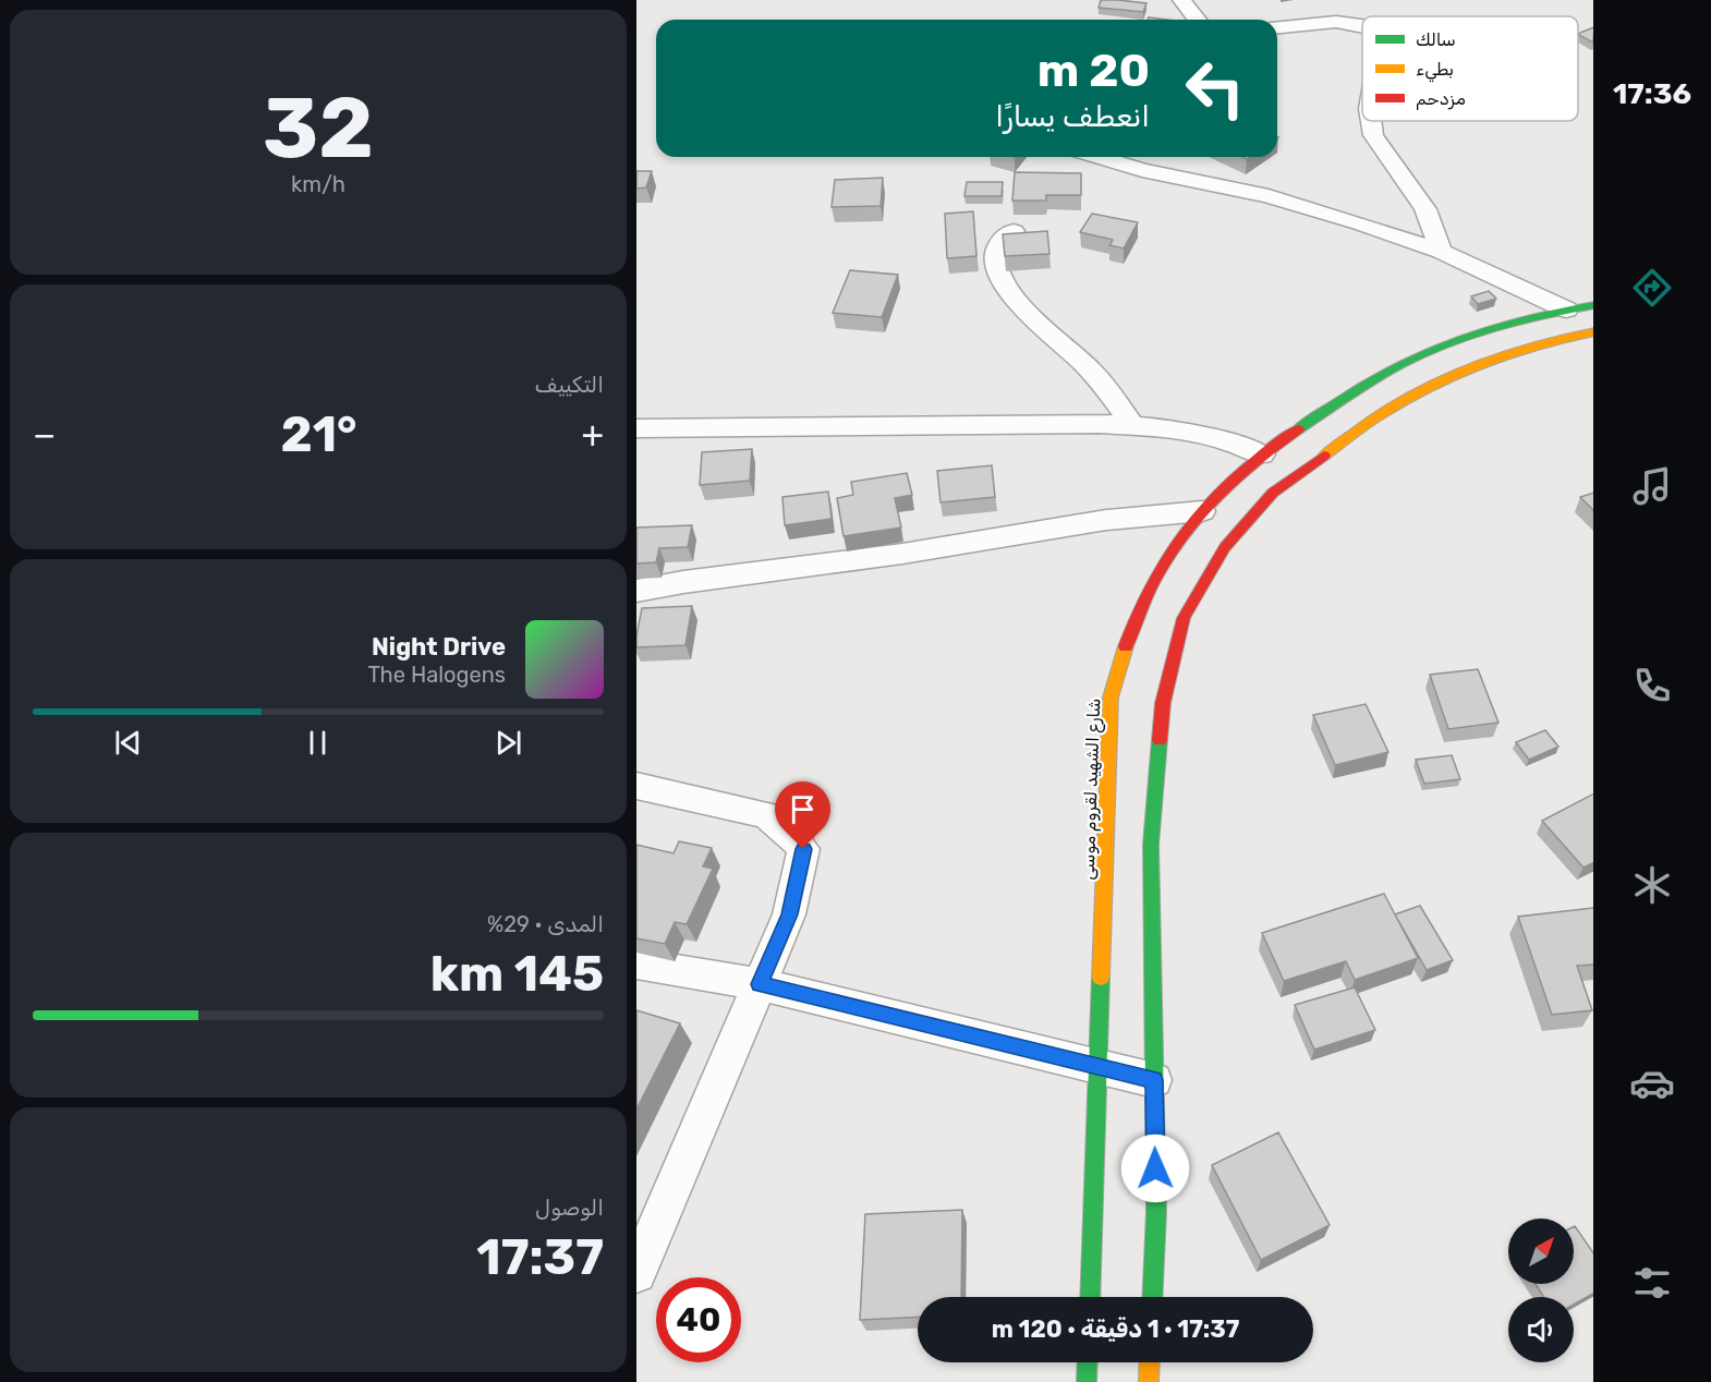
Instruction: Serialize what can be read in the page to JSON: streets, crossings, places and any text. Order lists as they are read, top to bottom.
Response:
{
  "streets": {
    "street": ["شارع الشهيد لقروم موسى"]
  },
  "legend": ["سالك", "بطيء", "مزدحم"],
  "north": "top right",
  "page": {
    "tabs": "17:36",
    "tile": [
      ["32", "km/h"],
      "التكييف",
      ["المدى · 29%", "145 km"],
      ["الوصول", "17:37"]
    ],
    "turn": ["20 m", "انعطف يسارًا"],
    "heat": ["−", "21°", "+"],
    "song": ["Night Drive", "The Halogens"],
    "limit": "40",
    "trip": "17:37 · 1 دقيقة · 120 m"
  }
}
